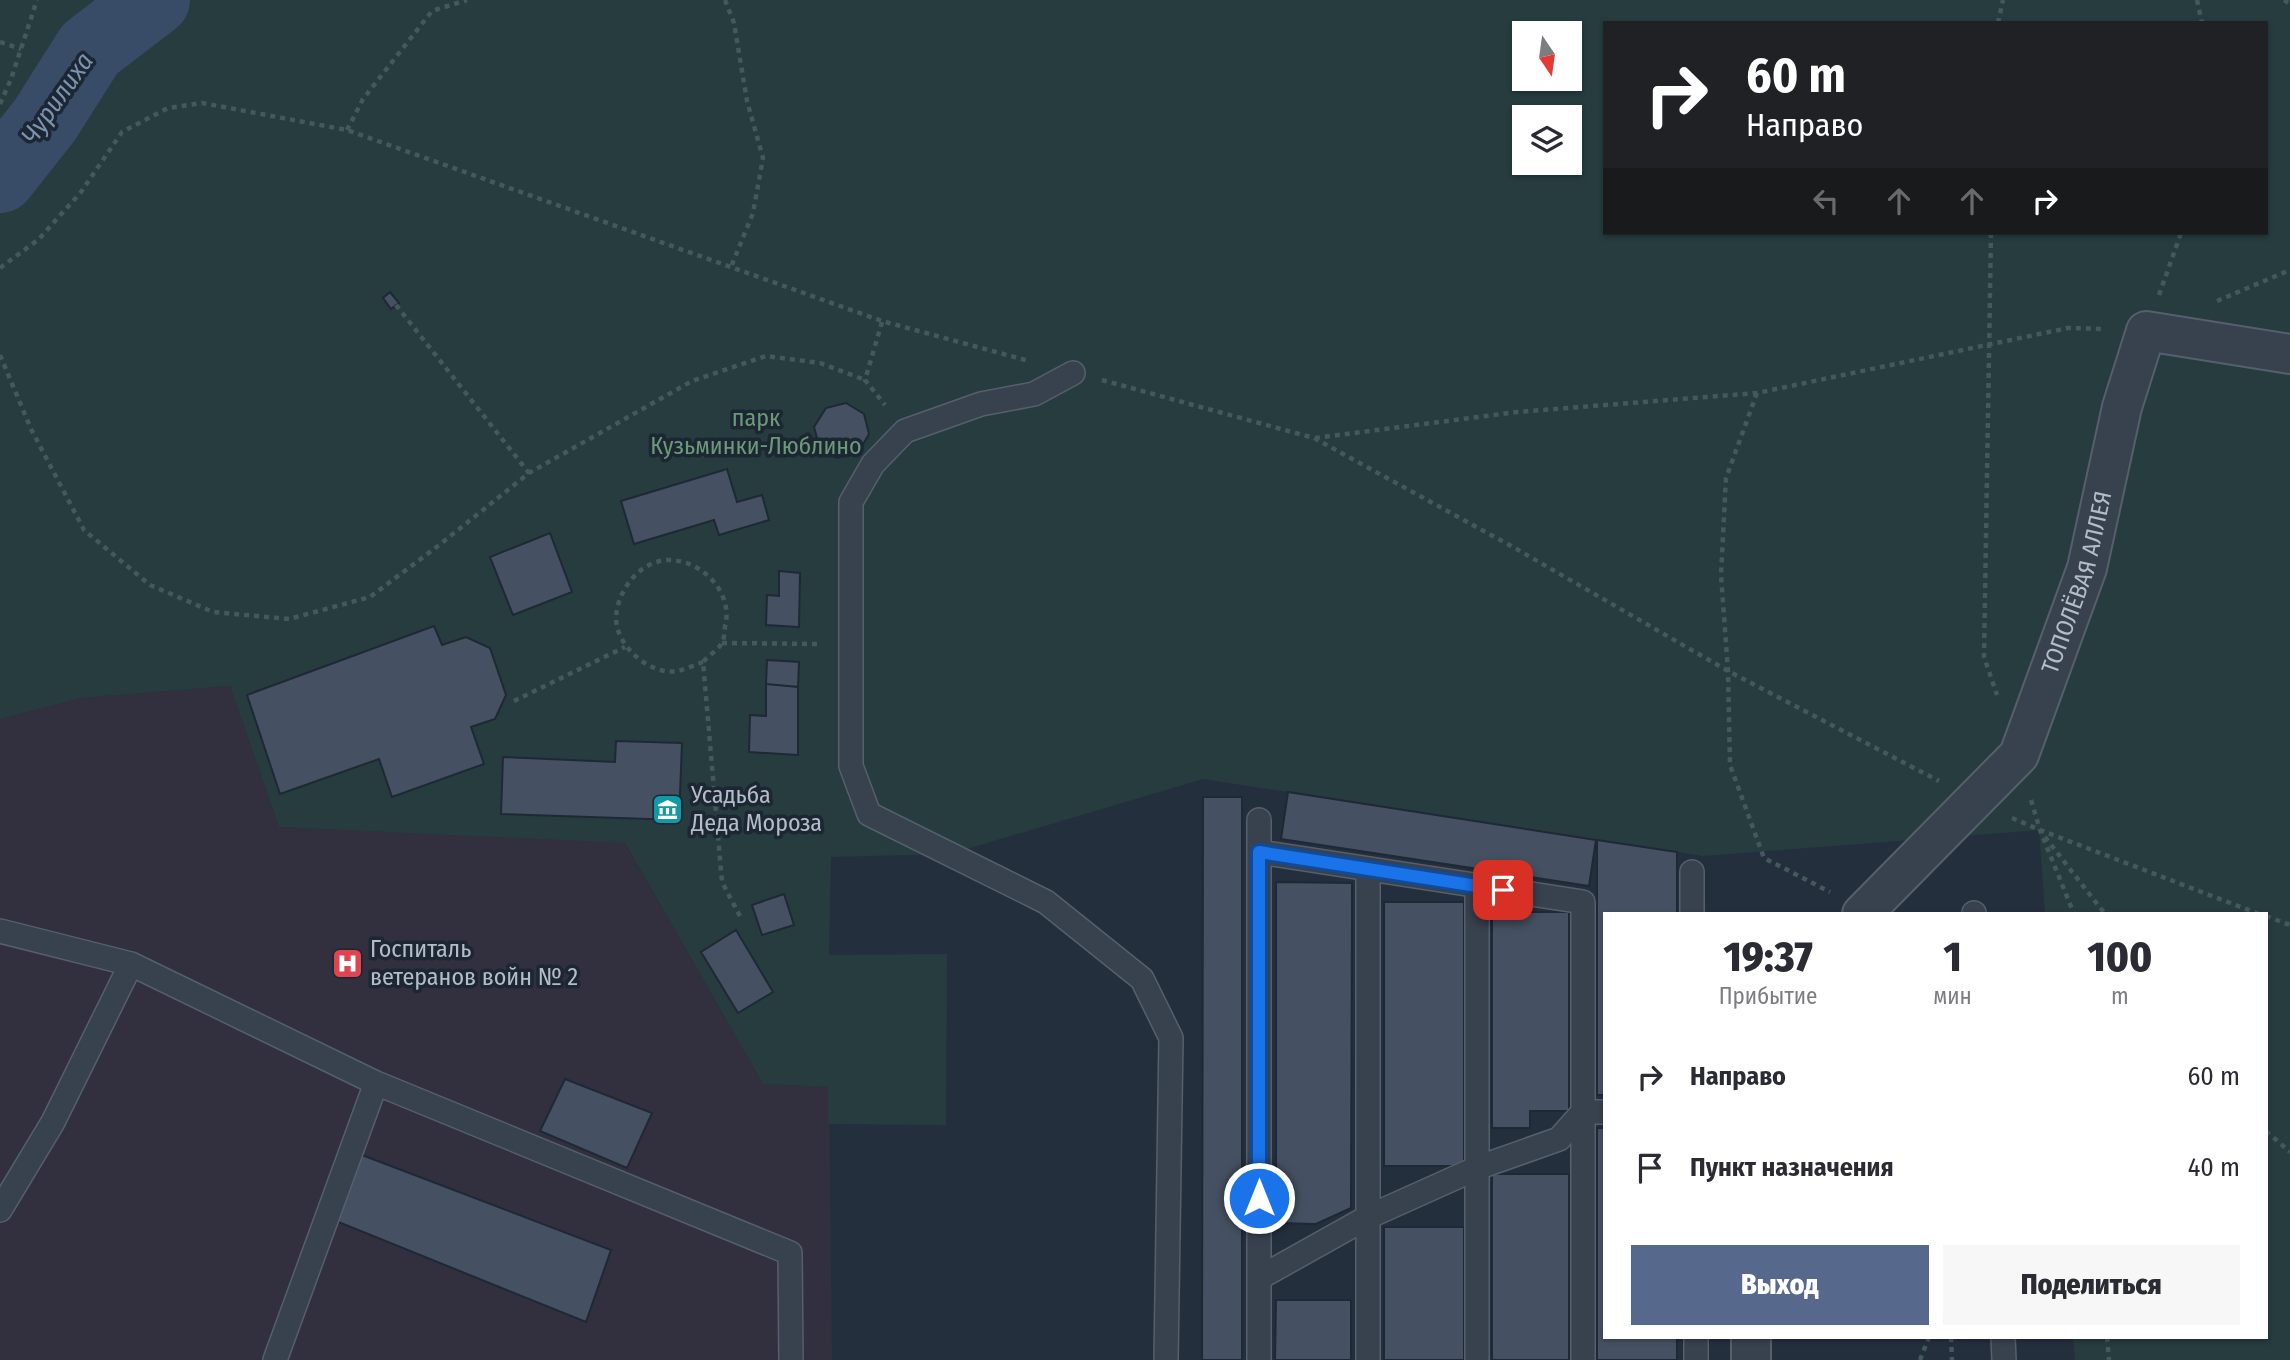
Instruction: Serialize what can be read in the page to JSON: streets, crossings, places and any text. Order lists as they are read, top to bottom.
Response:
{
  "streets": {
    "street": ["ТОПОЛЁВАЯ АЛЛЕЯ"]
  },
  "water": ["Чурилиха"],
  "parks": ["парк Кузьминки-Люблино"],
  "places": {
    "museum": ["Усадьба Деда Мороза"],
    "hospital": ["Госпиталь ветеранов войн № 2"]
  },
  "north": "bottom",
  "page": {
    "turn": ["60 m", "Направо"],
    "eta": [
      "19:37",
      "Прибытие",
      "1",
      "мин",
      "100",
      "m"
    ],
    "list": [
      {
        "name": "Направо",
        "value": "60 m"
      },
      {
        "name": "Пункт назначения",
        "value": "40 m"
      }
    ],
    "buttons": ["Выход", "Поделиться"]
  }
}
